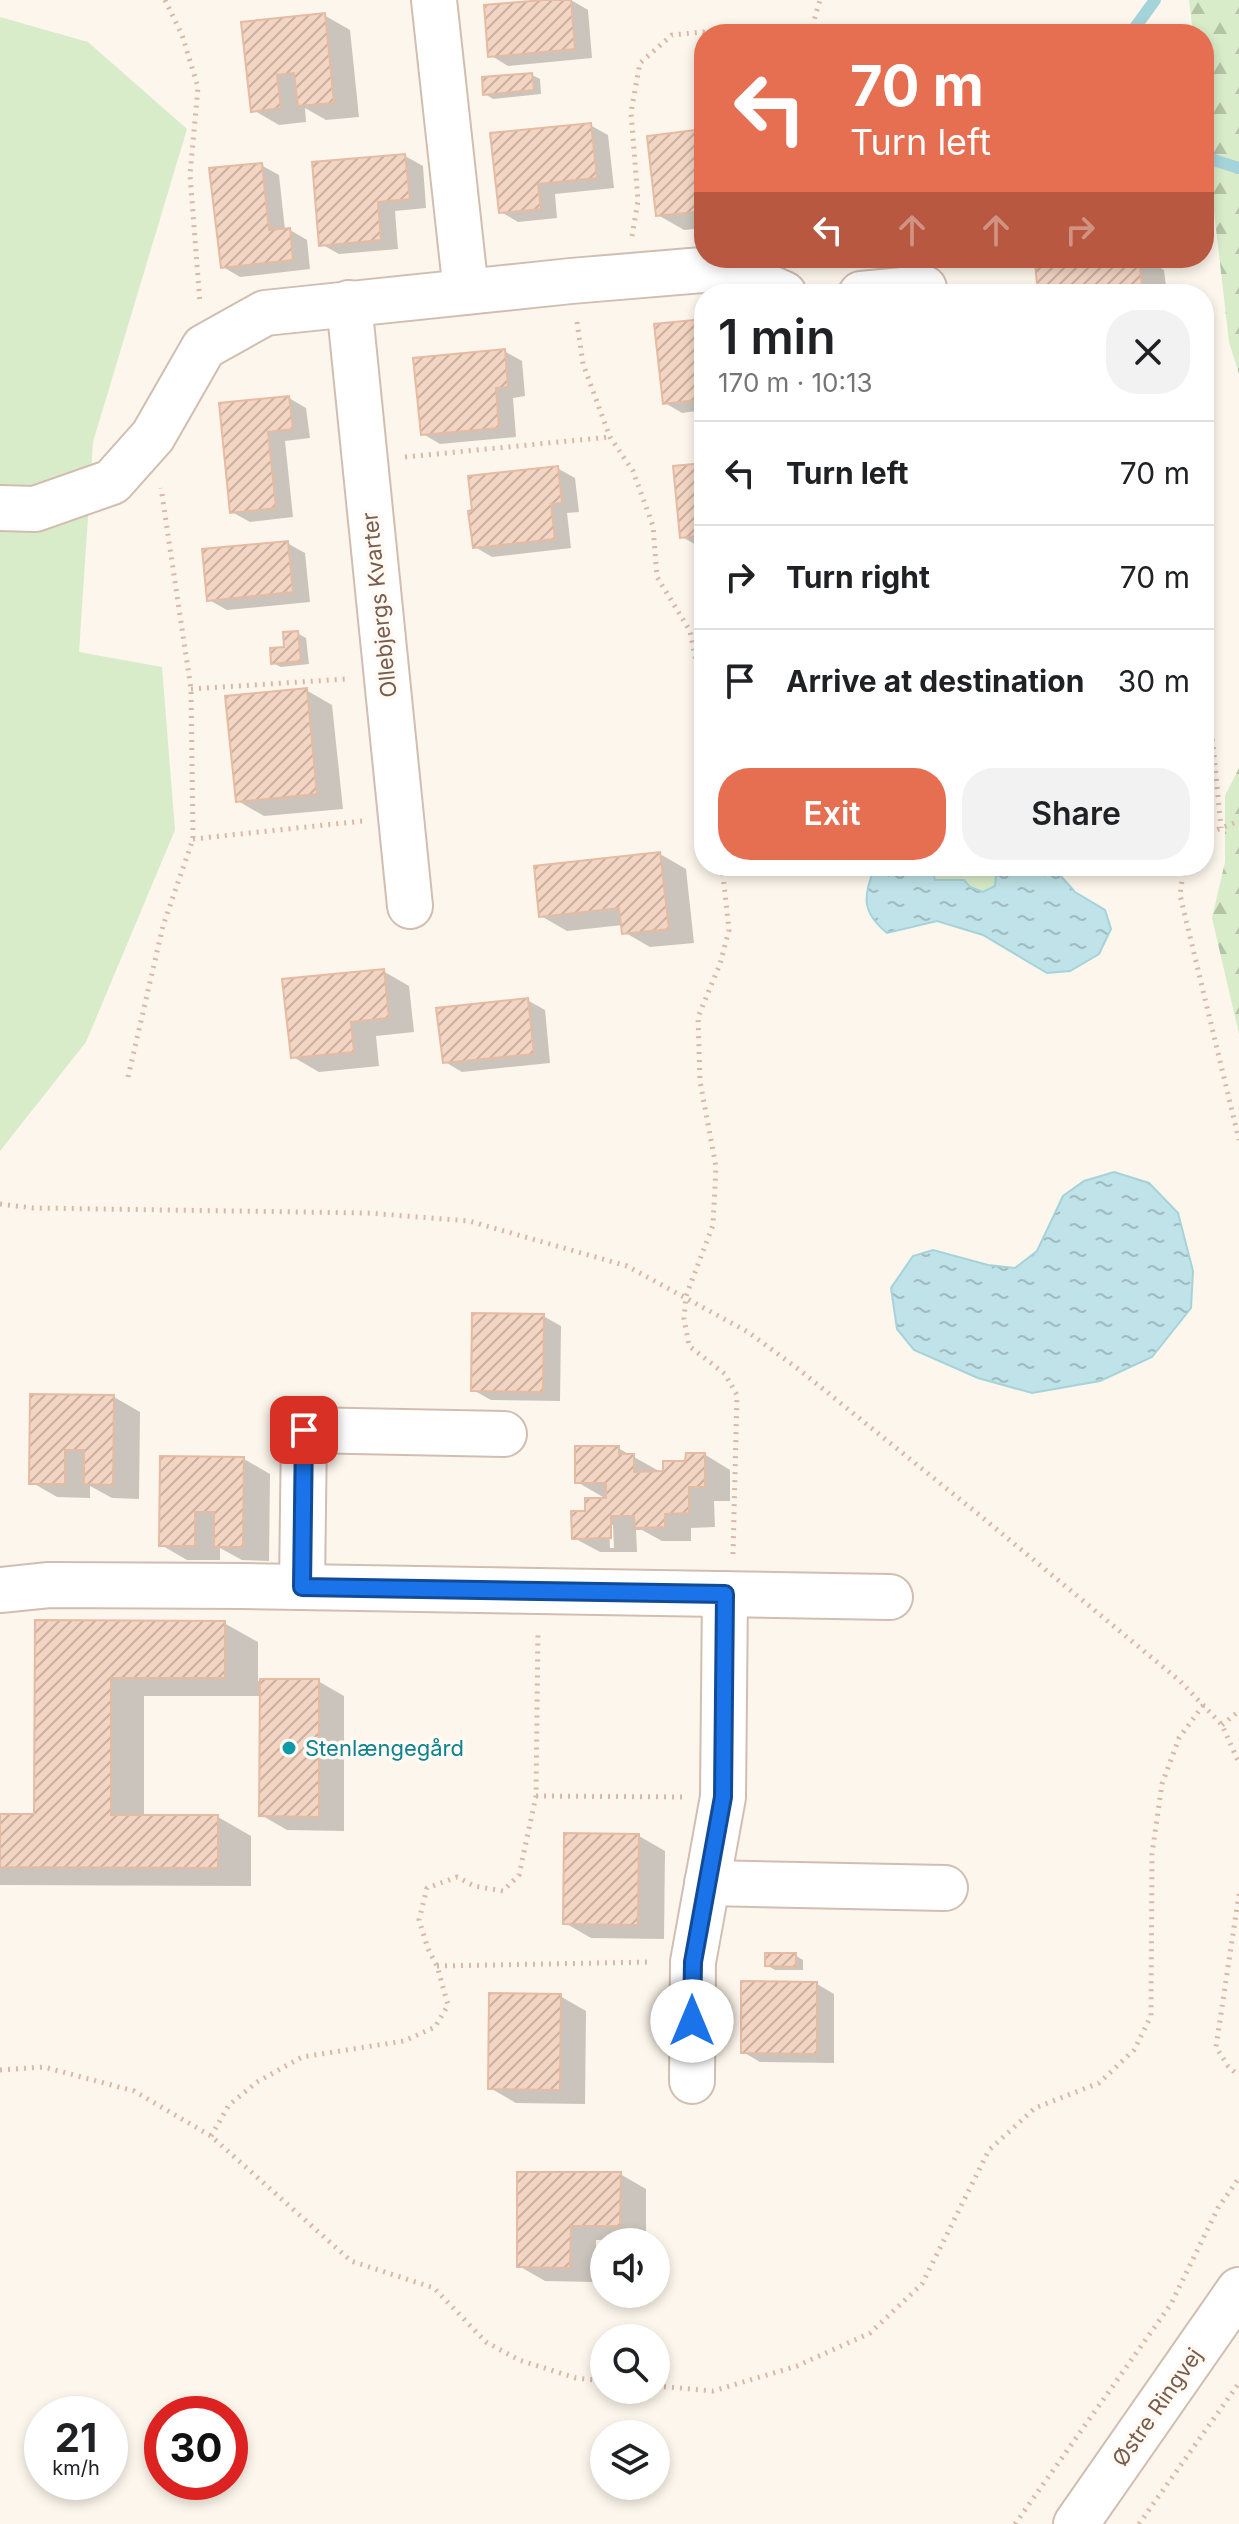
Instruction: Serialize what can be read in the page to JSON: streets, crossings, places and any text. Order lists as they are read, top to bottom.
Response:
{
  "streets": {
    "street": ["Ollebjergs Kvarter", "Østre Ringvej"]
  },
  "places": ["Stenlængegård"],
  "page": {
    "turn": ["70 m", "Turn left"],
    "heading": ["1 min", "170 m · 10:13"],
    "list": [
      {
        "name": "Turn left",
        "value": "70 m"
      },
      {
        "name": "Turn right",
        "value": "70 m"
      },
      {
        "name": "Arrive at destination",
        "value": "30 m"
      }
    ],
    "buttons": ["Exit", "Share"],
    "speed": "21 km/h",
    "limit": "30"
  }
}
